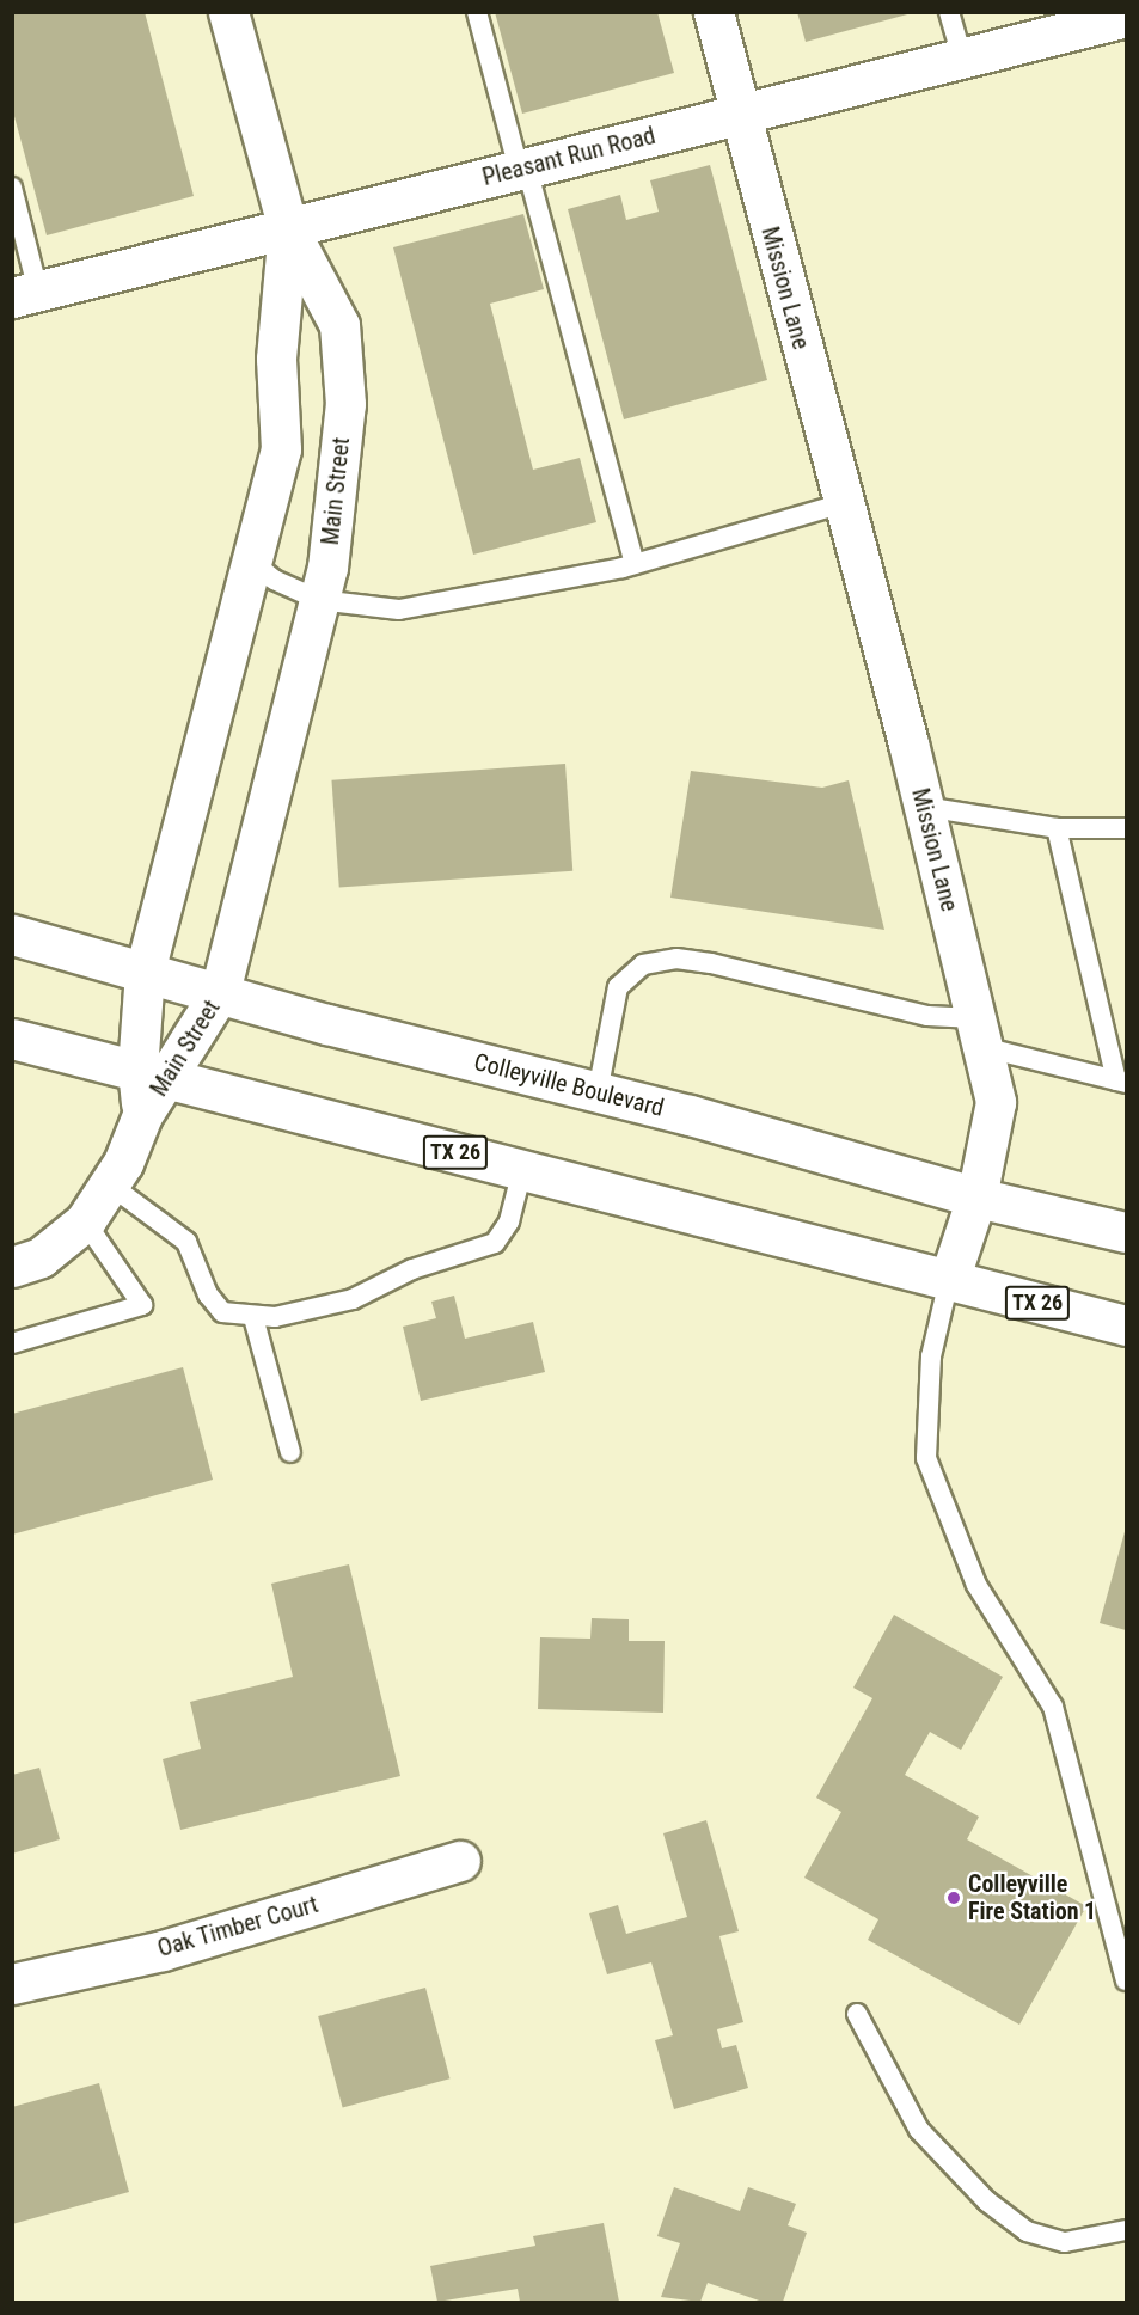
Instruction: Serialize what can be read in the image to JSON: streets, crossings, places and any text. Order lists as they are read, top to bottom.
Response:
{
  "streets": {
    "street": [
      "Pleasant Run Road",
      "Mission Lane",
      "Main Street",
      "Colleyville Boulevard",
      "TX 26",
      "Oak Timber Court"
    ]
  },
  "crossings": [
    ["Pleasant Run Road", "Mission Lane"],
    ["Pleasant Run Road", "Main Street"],
    ["Mission Lane", "Colleyville Boulevard"],
    ["Mission Lane", "TX 26"],
    ["Main Street", "Colleyville Boulevard"],
    ["Main Street", "TX 26"]
  ],
  "places": ["Colleyville Fire Station 1"]
}
